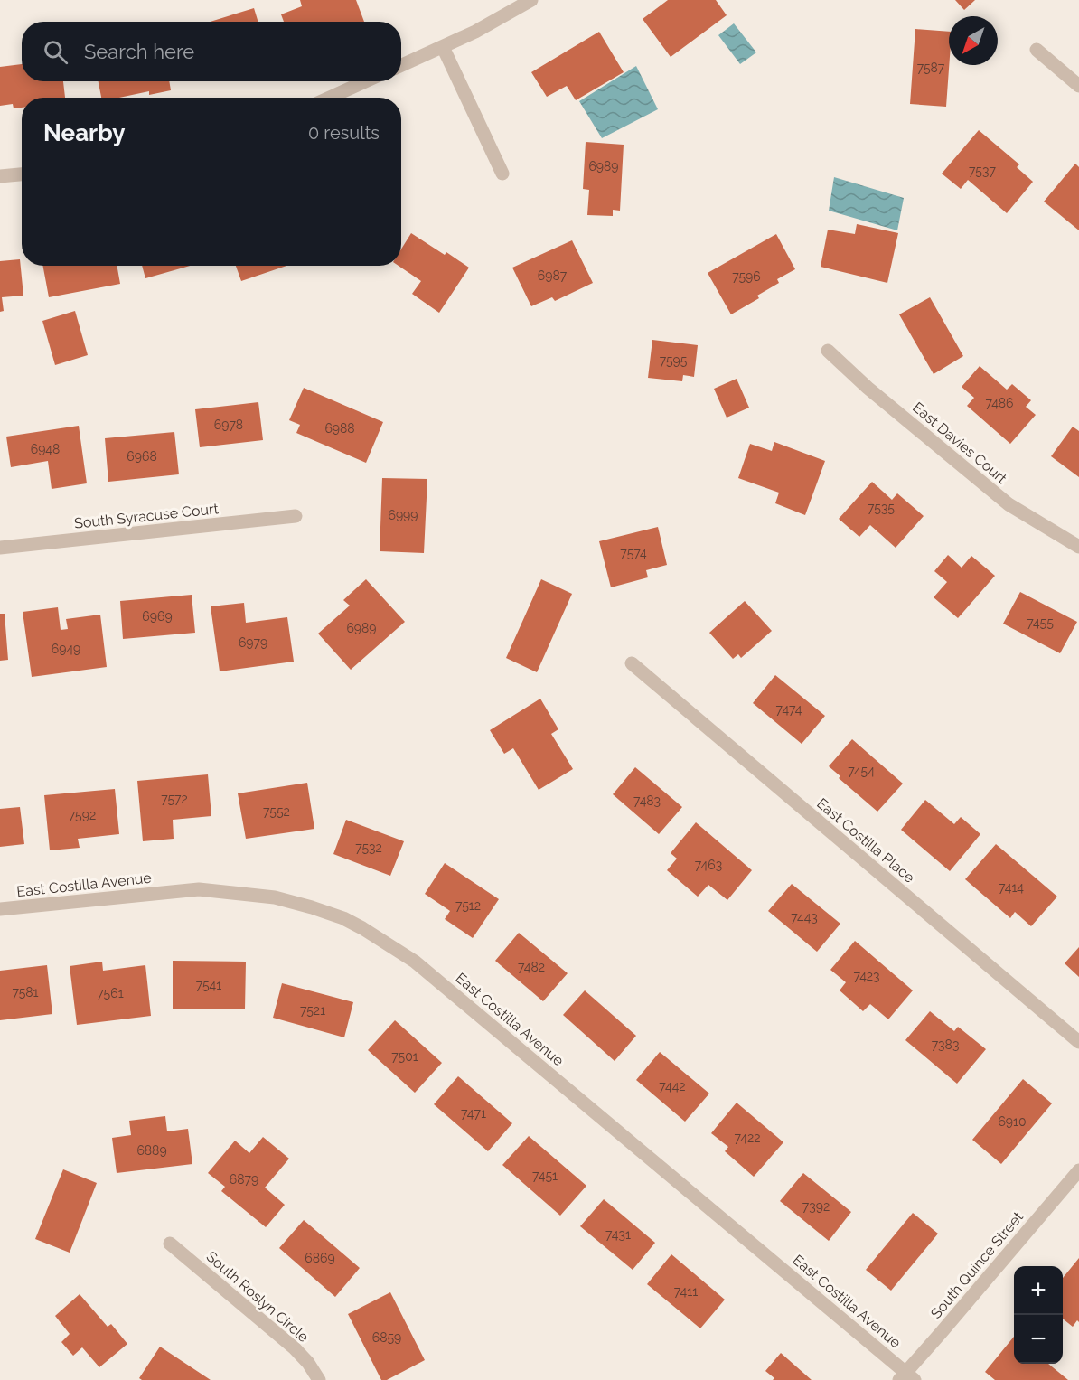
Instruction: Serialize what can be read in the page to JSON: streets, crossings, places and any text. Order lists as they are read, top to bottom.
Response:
{
  "streets": {
    "street": [
      "East Davies Court",
      "South Syracuse Court",
      "East Costilla Place",
      "East Costilla Avenue",
      "South Quince Street",
      "South Roslyn Circle"
    ]
  },
  "crossings": [
    ["East Costilla Avenue", "South Quince Street"]
  ],
  "house_numbers": [
    "7587",
    "6989",
    "7537",
    "6987",
    "7596",
    "7595",
    "7486",
    "6978",
    "6988",
    "6948",
    "6968",
    "7535",
    "6999",
    "7574",
    "6969",
    "7455",
    "6989",
    "6979",
    "6949",
    "7474",
    "7454",
    "7572",
    "7483",
    "7552",
    "7592",
    "7532",
    "7463",
    "7414",
    "7512",
    "7443",
    "7482",
    "7423",
    "7541",
    "7581",
    "7561",
    "7521",
    "7383",
    "7501",
    "7442",
    "7471",
    "6910",
    "7422",
    "6889",
    "7451",
    "6879",
    "7392",
    "7431",
    "6869",
    "7411",
    "6859"
  ],
  "north": "bottom left",
  "page": {
    "search": "Search here",
    "heading": ["Nearby", "0 results"],
    "map_buttons": ["+", "−"]
  }
}
